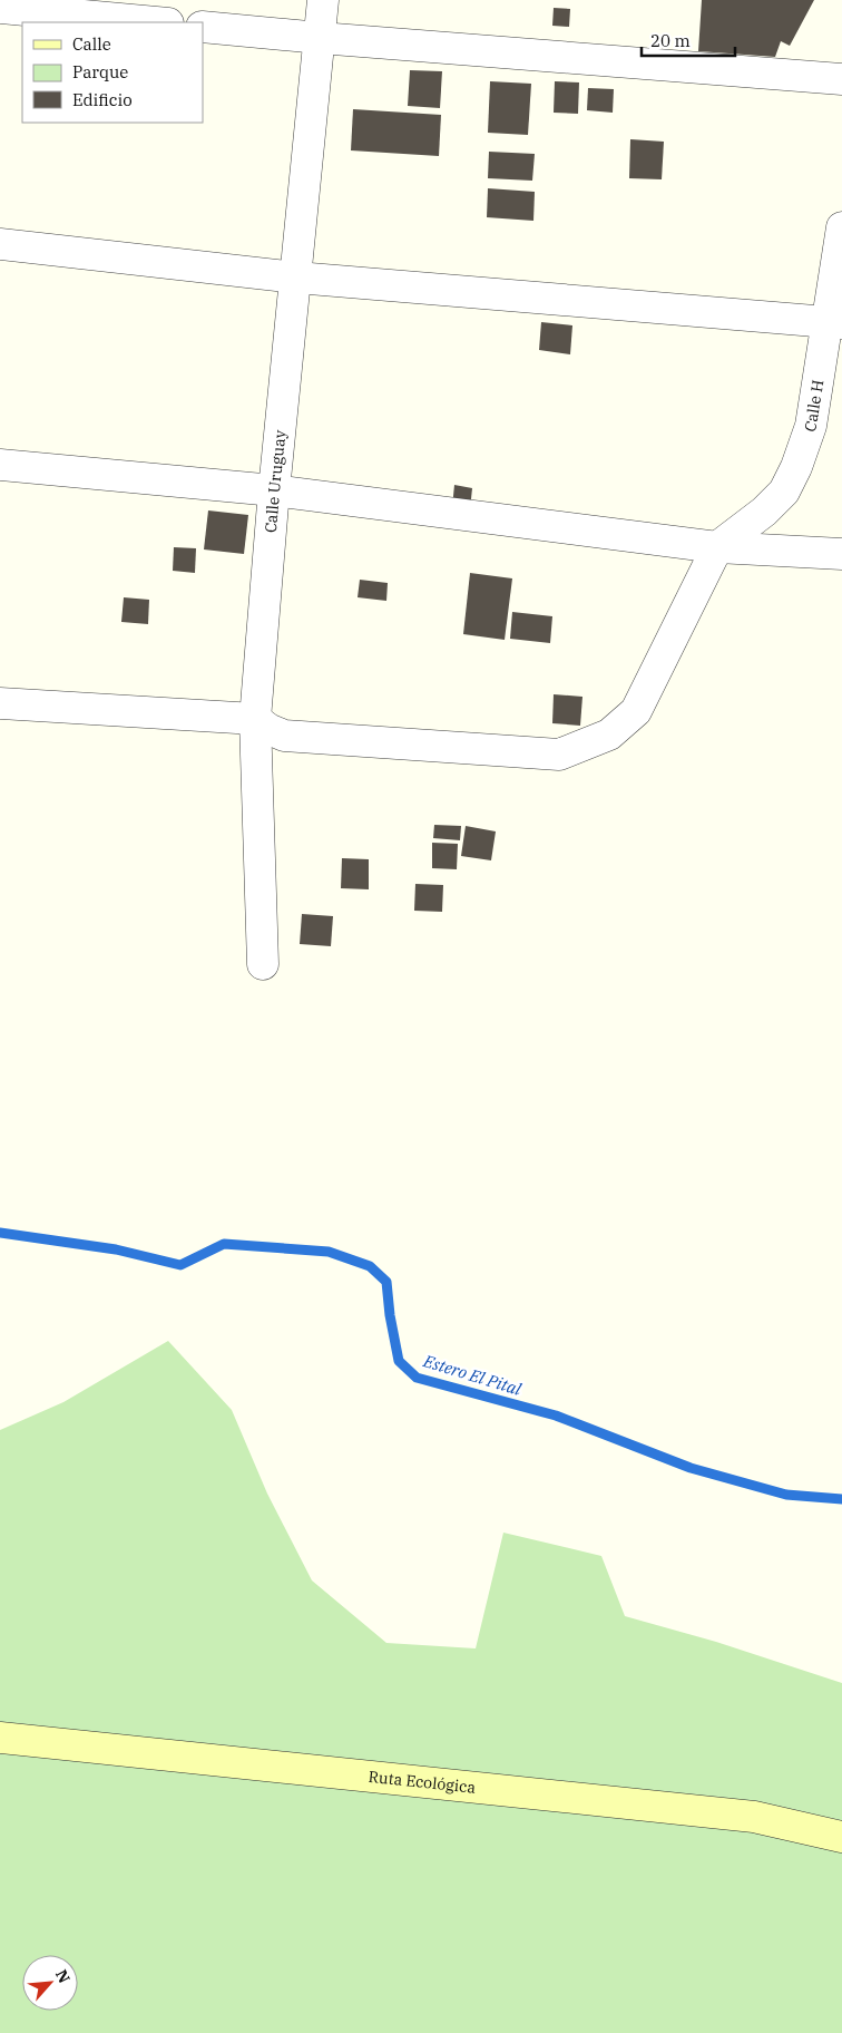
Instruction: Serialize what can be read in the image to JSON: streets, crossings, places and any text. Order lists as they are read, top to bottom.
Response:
{
  "streets": {
    "main road": ["Ruta Ecológica"],
    "street": ["Calle H", "Calle Uruguay"]
  },
  "water": ["Estero El Pital"],
  "legend": ["Calle", "Parque", "Edificio"],
  "scale_bar": "20 m",
  "north": "top right"
}
